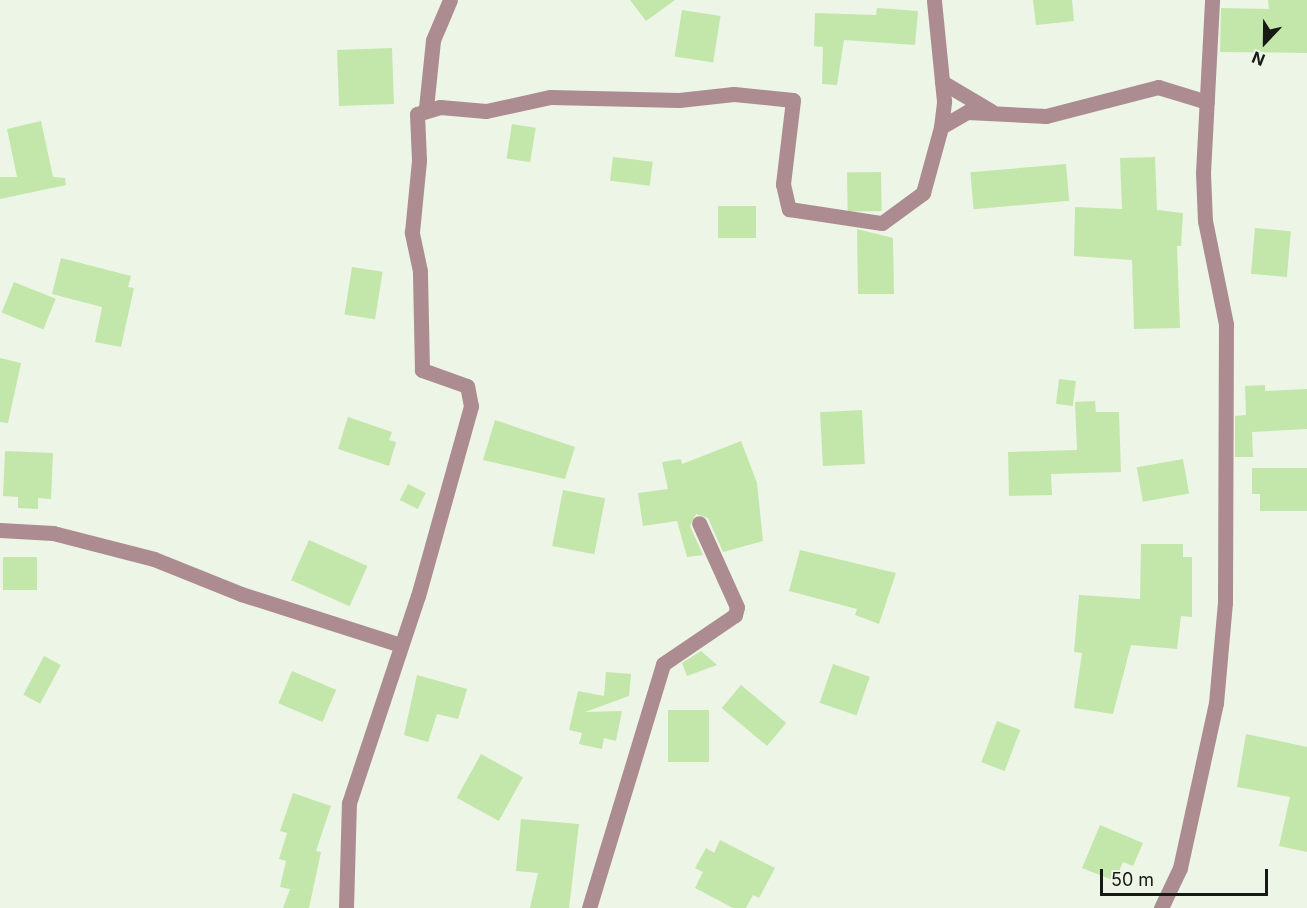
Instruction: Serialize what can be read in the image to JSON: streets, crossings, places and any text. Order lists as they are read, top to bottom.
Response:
{
  "scale_bar": "50 m",
  "north": "bottom"
}
